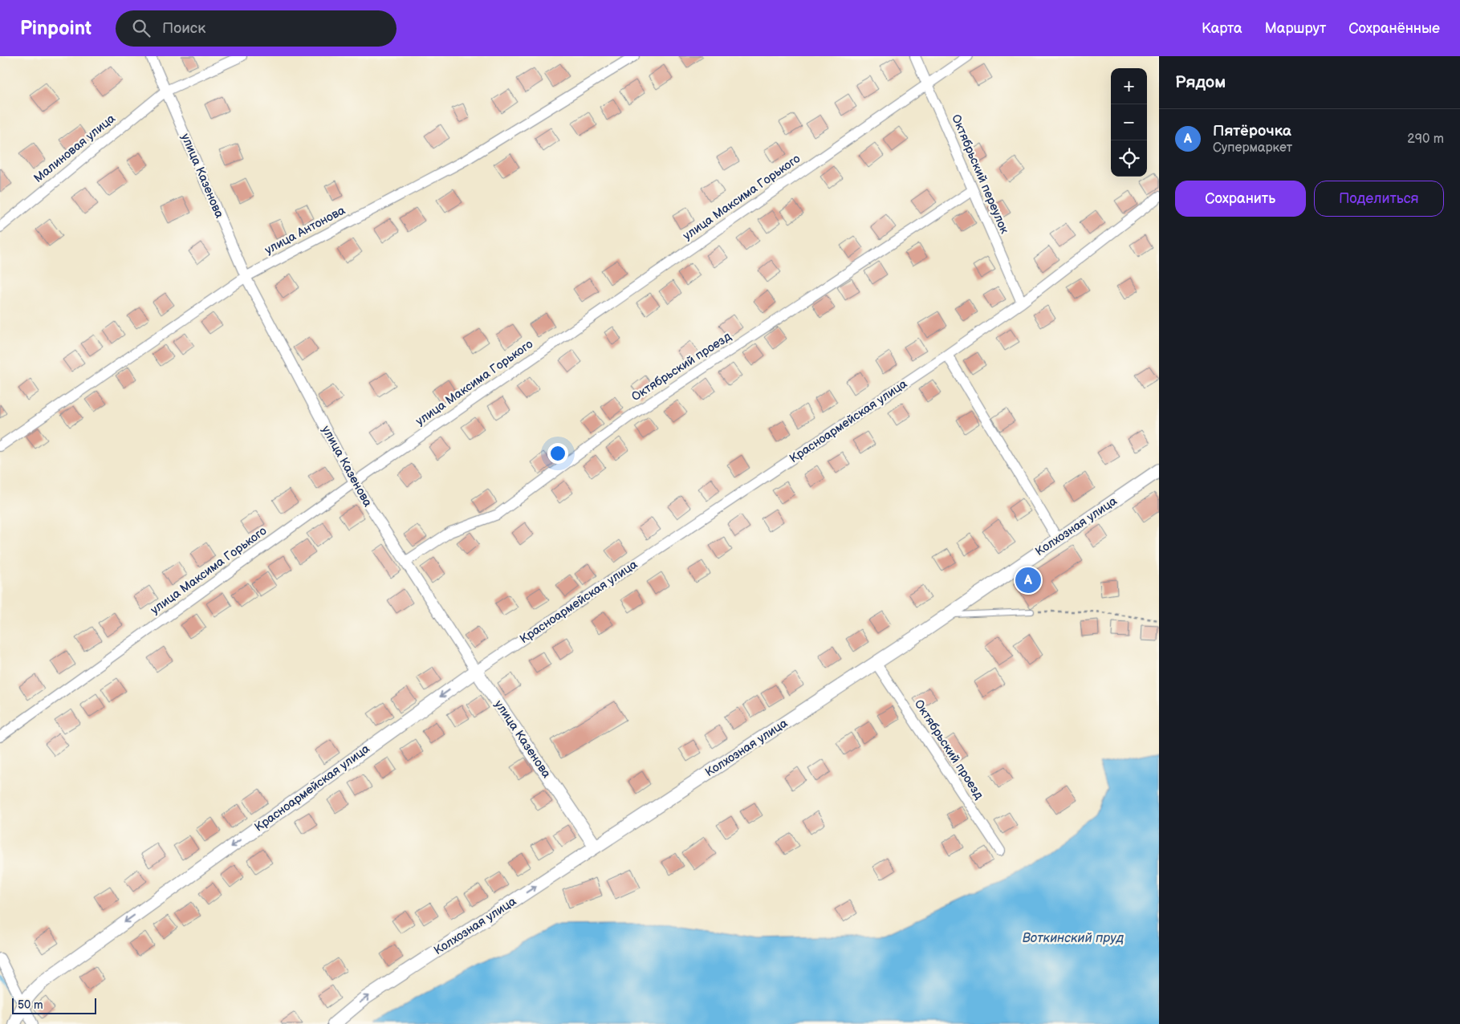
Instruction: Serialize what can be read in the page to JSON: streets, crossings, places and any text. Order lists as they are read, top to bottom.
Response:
{
  "streets": {
    "street": [
      "Малиновая улица",
      "Октябрьский переулок",
      "улица Казенова",
      "улица Максима Горького",
      "улица Антонова",
      "Октябрьский проезд",
      "Красноармейская улица",
      "Колхозная улица"
    ]
  },
  "crossings": [
    ["Малиновая улица", "улица Казенова"],
    ["Октябрьский переулок", "улица Максима Горького"],
    ["Октябрьский переулок", "Октябрьский проезд"],
    ["Октябрьский переулок", "Красноармейская улица"],
    ["улица Казенова", "улица Максима Горького"],
    ["улица Казенова", "улица Антонова"],
    ["улица Казенова", "Октябрьский проезд"],
    ["улица Казенова", "Красноармейская улица"],
    ["улица Казенова", "Колхозная улица"],
    ["Октябрьский проезд", "Колхозная улица"]
  ],
  "one_way": ["Красноармейская улица"],
  "water": ["Воткинский пруд"],
  "scale_bar": "50 m",
  "page": {
    "header": "Pinpoint",
    "search": "Поиск",
    "nav": ["Карта", "Маршрут", "Сохранённые"],
    "heading": "Рядом",
    "map_buttons": ["+", "−"],
    "list": [
      {
        "mark": "A",
        "name": "Пятёрочка",
        "note": "Супермаркет",
        "value": "290 m"
      }
    ],
    "buttons": ["Сохранить", "Поделиться"],
    "pins": "A",
    "scale": "50 m"
  }
}
